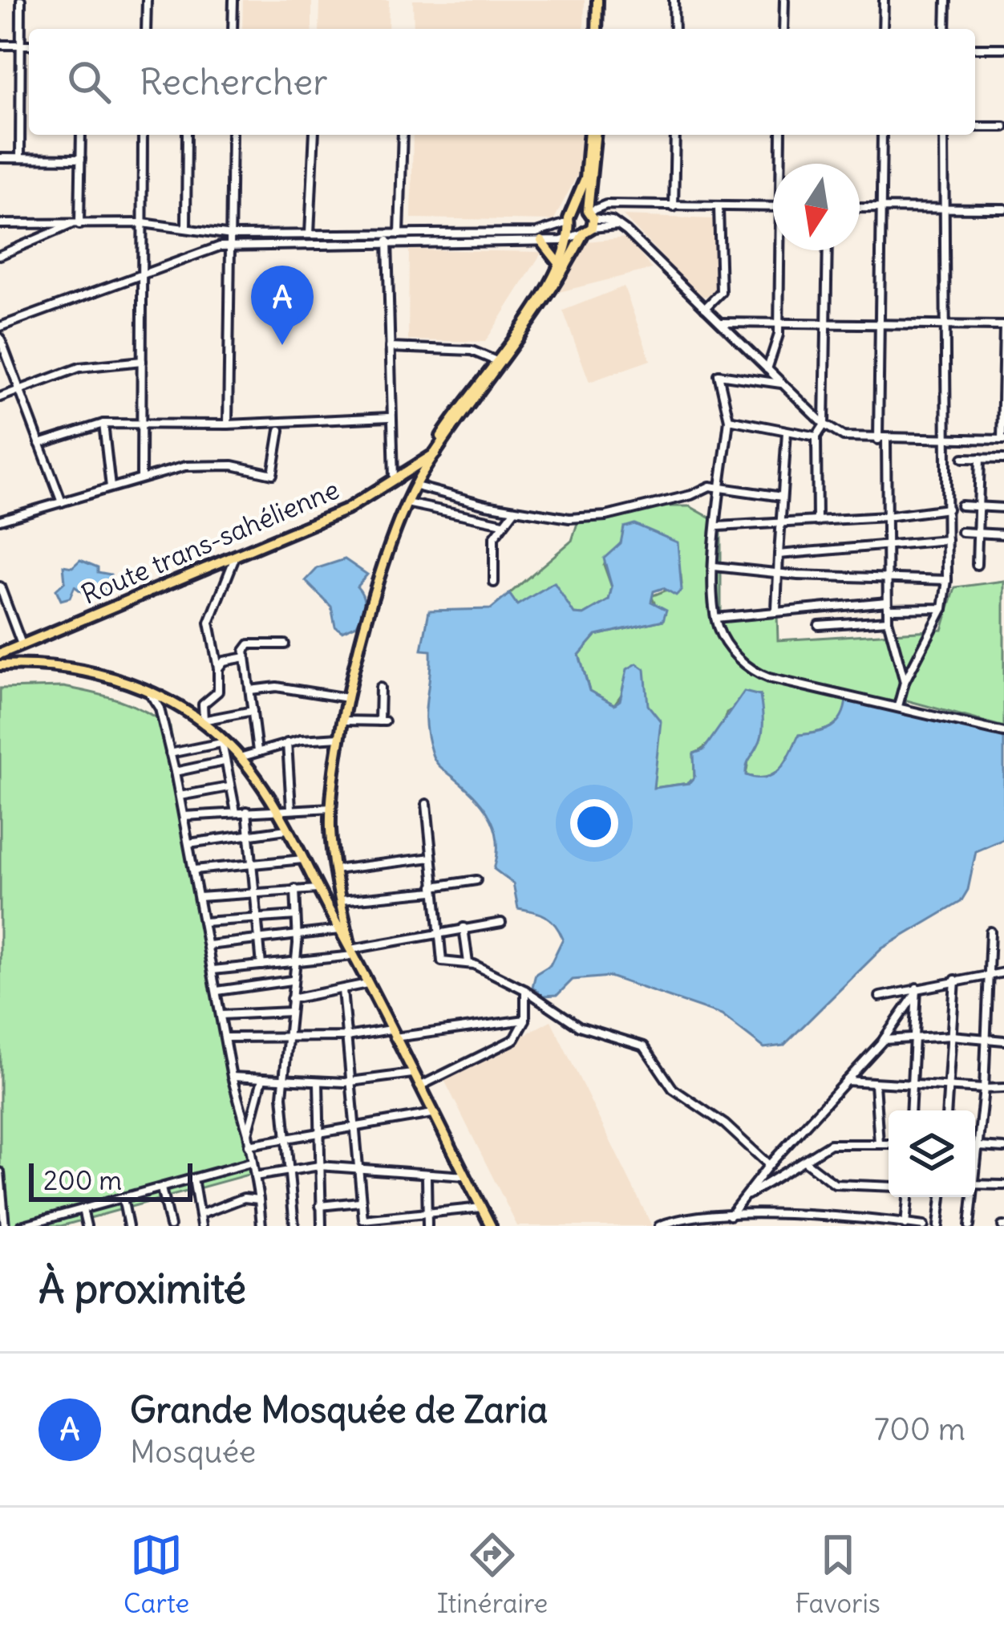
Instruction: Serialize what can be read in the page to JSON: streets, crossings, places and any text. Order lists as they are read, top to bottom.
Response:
{
  "streets": {
    "highway": ["Route trans-sahélienne"]
  },
  "scale_bar": "200 m",
  "north": "bottom",
  "page": {
    "search": "Rechercher",
    "pins": "A",
    "scale": "200 m",
    "heading": "À proximité",
    "list": [
      {
        "mark": "A",
        "name": "Grande Mosquée de Zaria",
        "note": "Mosquée",
        "value": "700 m"
      }
    ],
    "nav": ["Carte", "Itinéraire", "Favoris"]
  }
}
